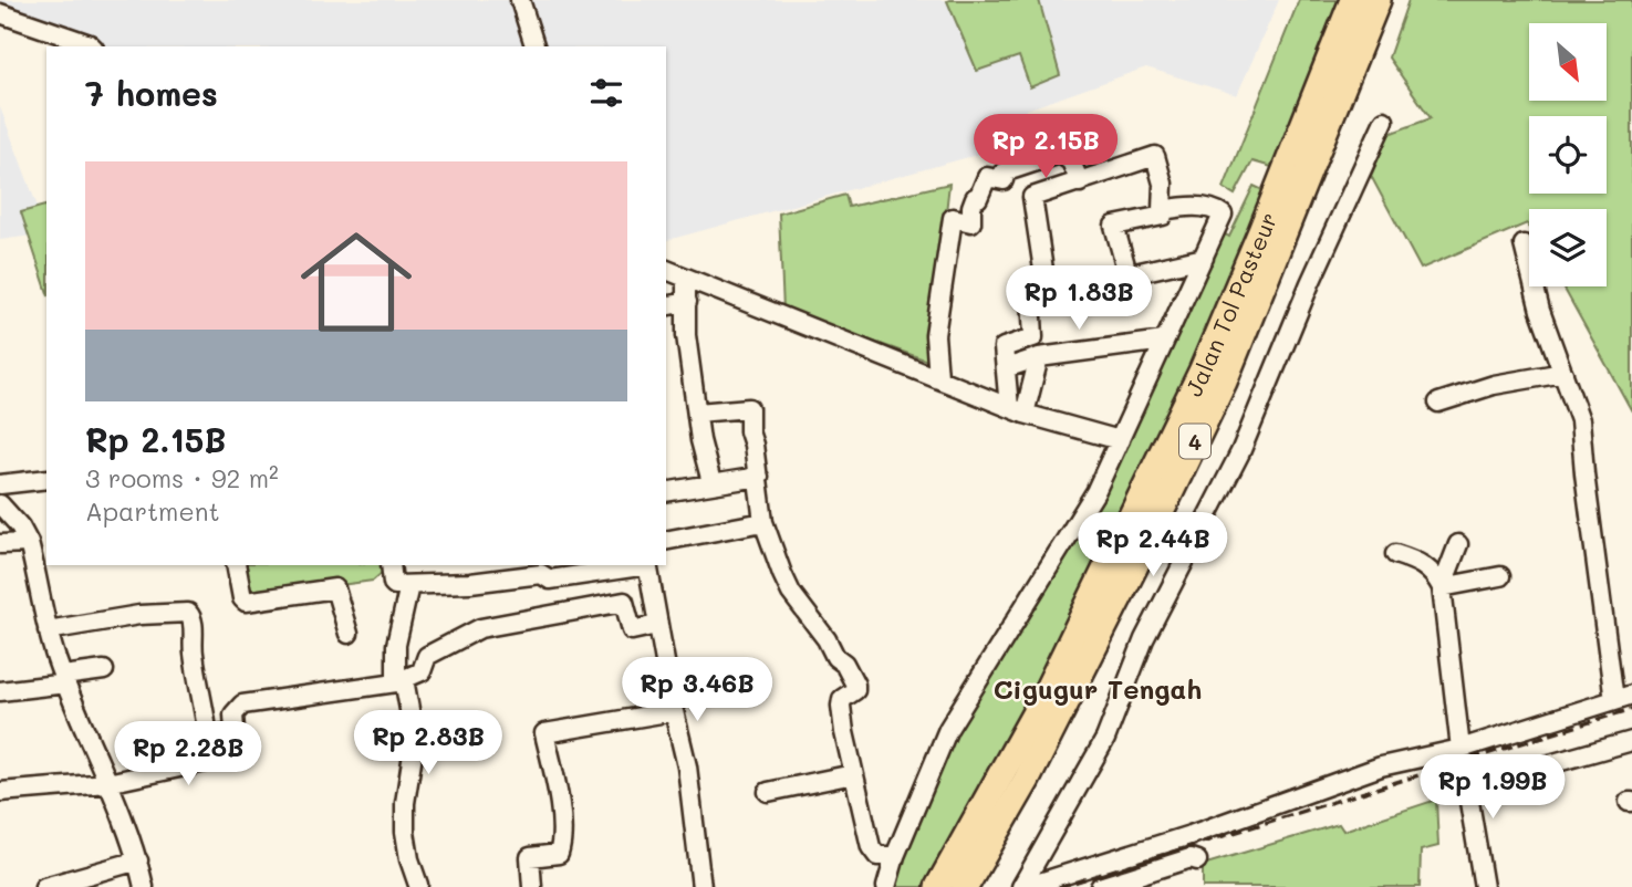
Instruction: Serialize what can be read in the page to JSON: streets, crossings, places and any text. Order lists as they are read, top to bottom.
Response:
{
  "streets": {
    "highway": ["Jalan Tol Pasteur", "4"]
  },
  "districts": ["Cigugur Tengah"],
  "north": "bottom right",
  "page": {
    "heading": "7 homes",
    "price": [
      "Rp 2.15B",
      "Rp 1.83B",
      "Rp 2.44B",
      "Rp 3.46B",
      "Rp 2.83B",
      "Rp 2.28B",
      "Rp 1.99B"
    ],
    "list": [
      {
        "name": "Rp 2.15B",
        "note": "3 rooms · 92 m² · Apartment"
      }
    ]
  }
}
